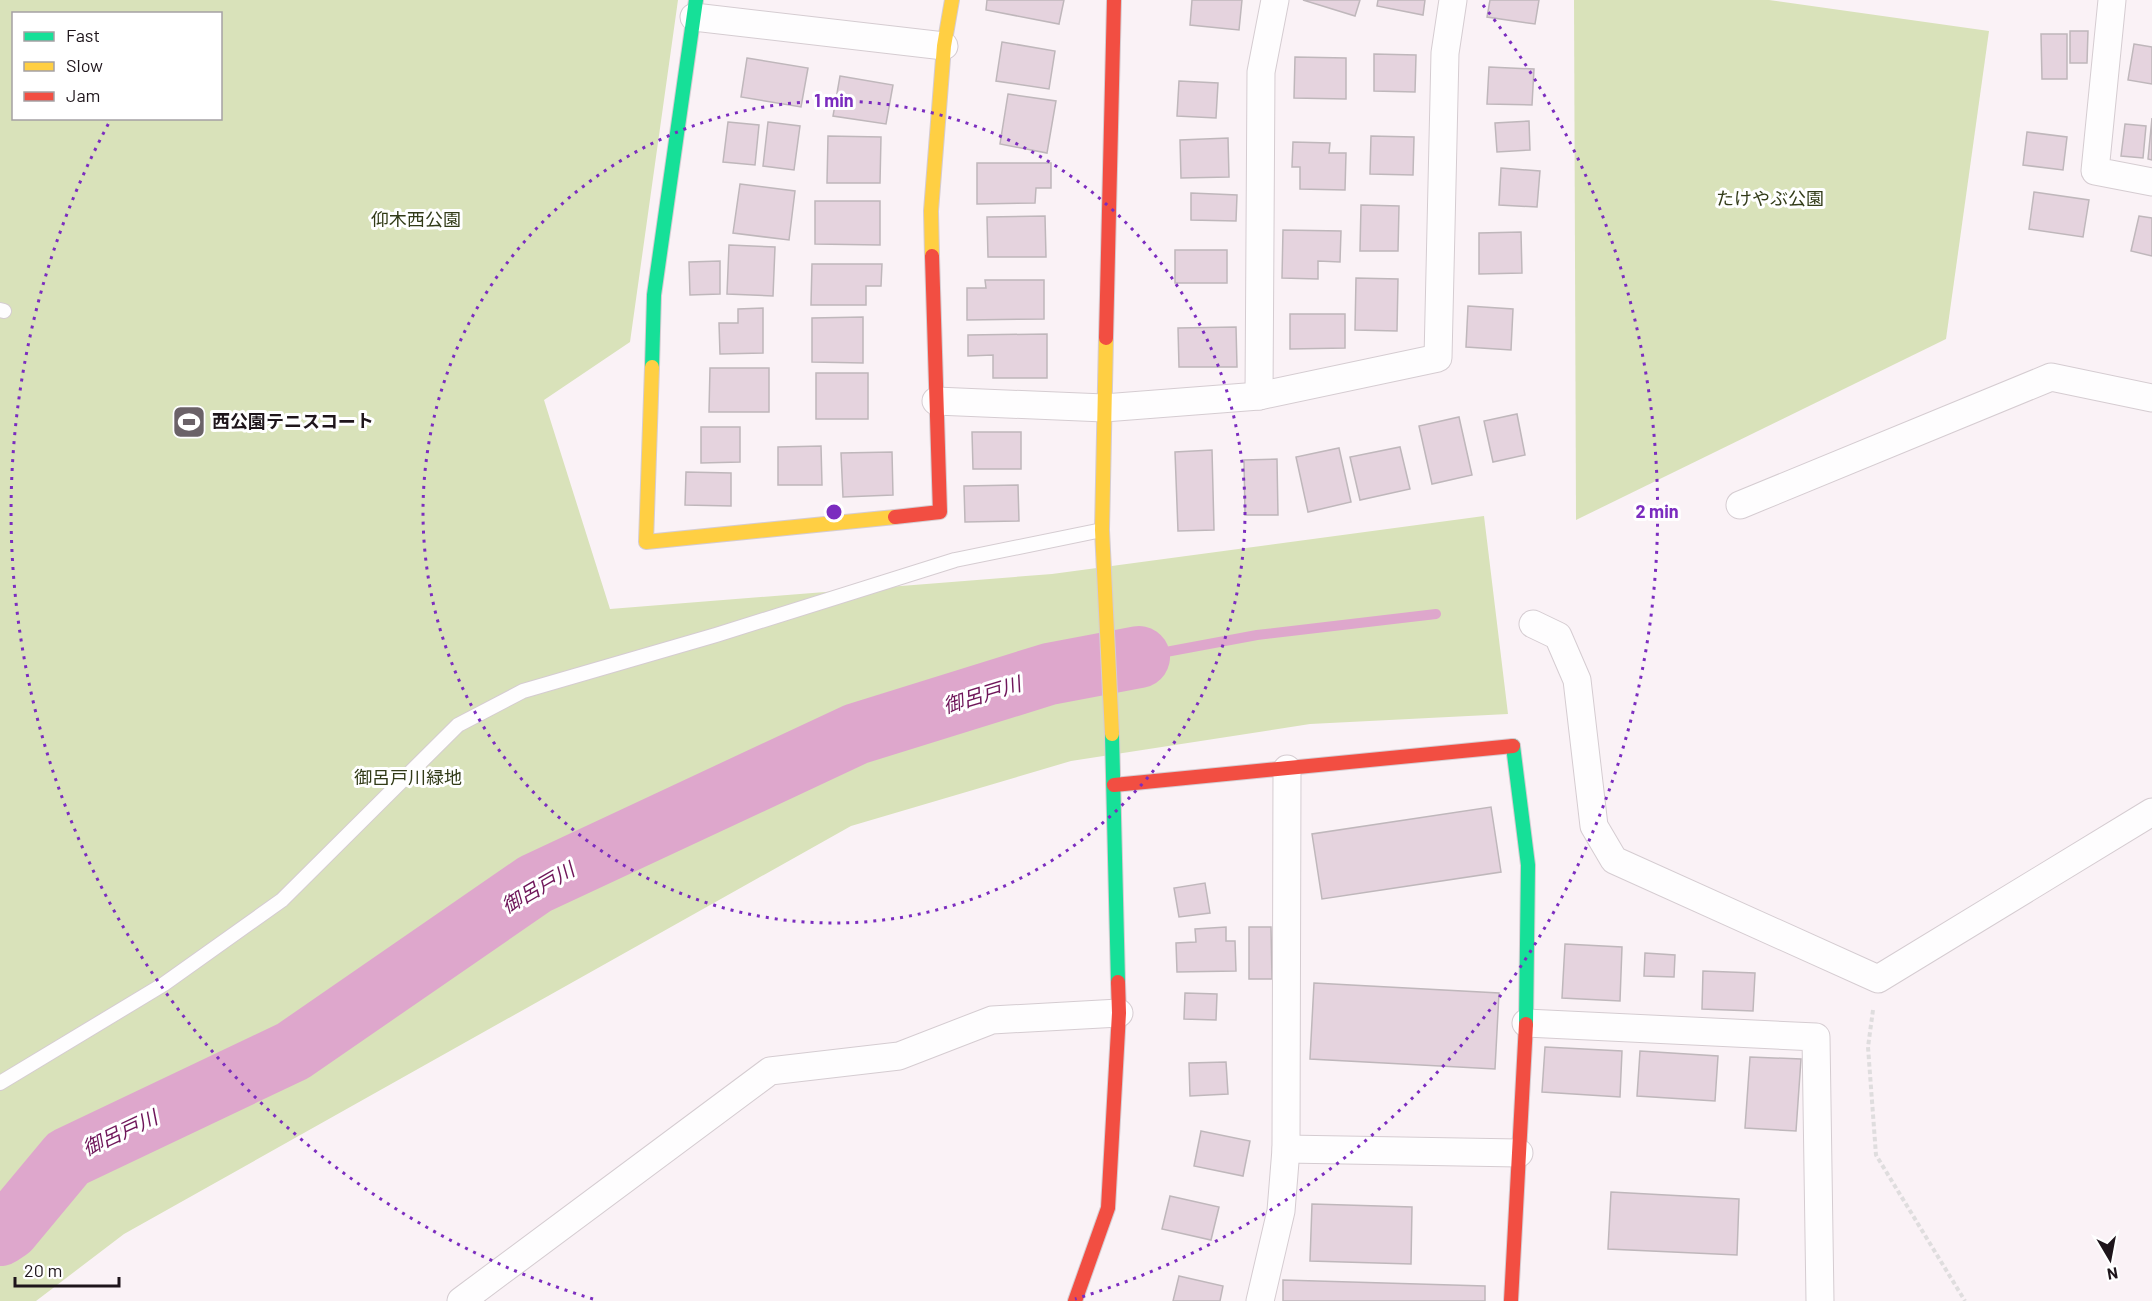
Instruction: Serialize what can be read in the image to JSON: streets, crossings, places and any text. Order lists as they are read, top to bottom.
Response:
{
  "water": ["御呂戸川"],
  "parks": ["たけやぶ公園", "仰木西公園", "御呂戸川緑地"],
  "places": {
    "sports": ["西公園テニスコート"]
  },
  "legend": ["Fast", "Slow", "Jam"],
  "scale_bar": "20 m",
  "north": "bottom",
  "rings": ["1 min", "2 min"]
}
